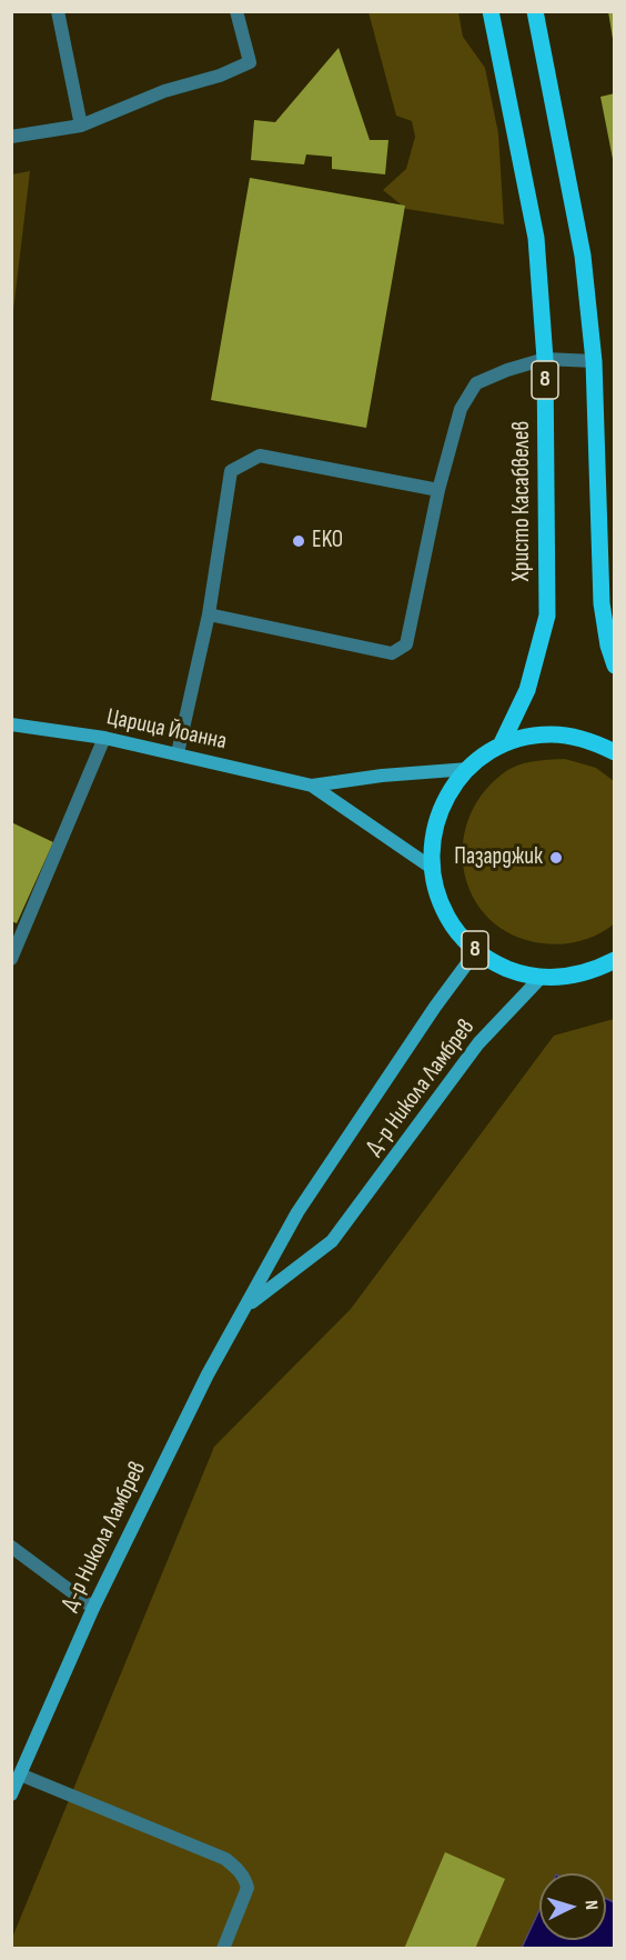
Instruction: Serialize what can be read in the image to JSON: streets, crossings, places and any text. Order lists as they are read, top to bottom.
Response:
{
  "streets": {
    "main road": ["8", "Христо Касабвелев"],
    "street": ["Царица Йоанна", "Д-р Никола Ламбрев"]
  },
  "crossings": [
    ["8", "Христо Касабвелев"],
    ["8", "Царица Йоанна"],
    ["8", "Д-р Никола Ламбрев"]
  ],
  "places": ["EKO", "Пазарджик"],
  "north": "right"
}
